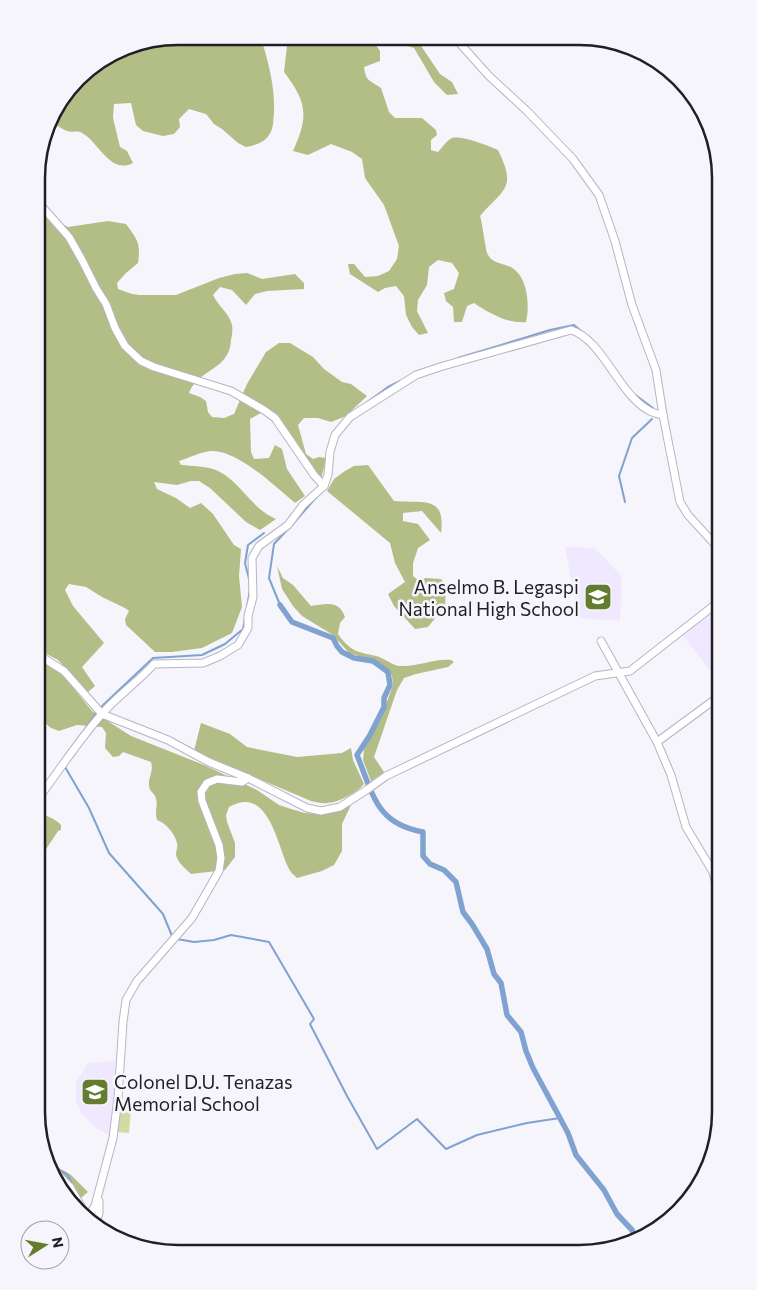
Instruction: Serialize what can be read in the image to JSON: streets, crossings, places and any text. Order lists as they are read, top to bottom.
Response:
{
  "places": {
    "school or university": ["Anselmo B. Legaspi National High School", "Colonel D.U. Tenazas Memorial School"]
  },
  "north": "right"
}
